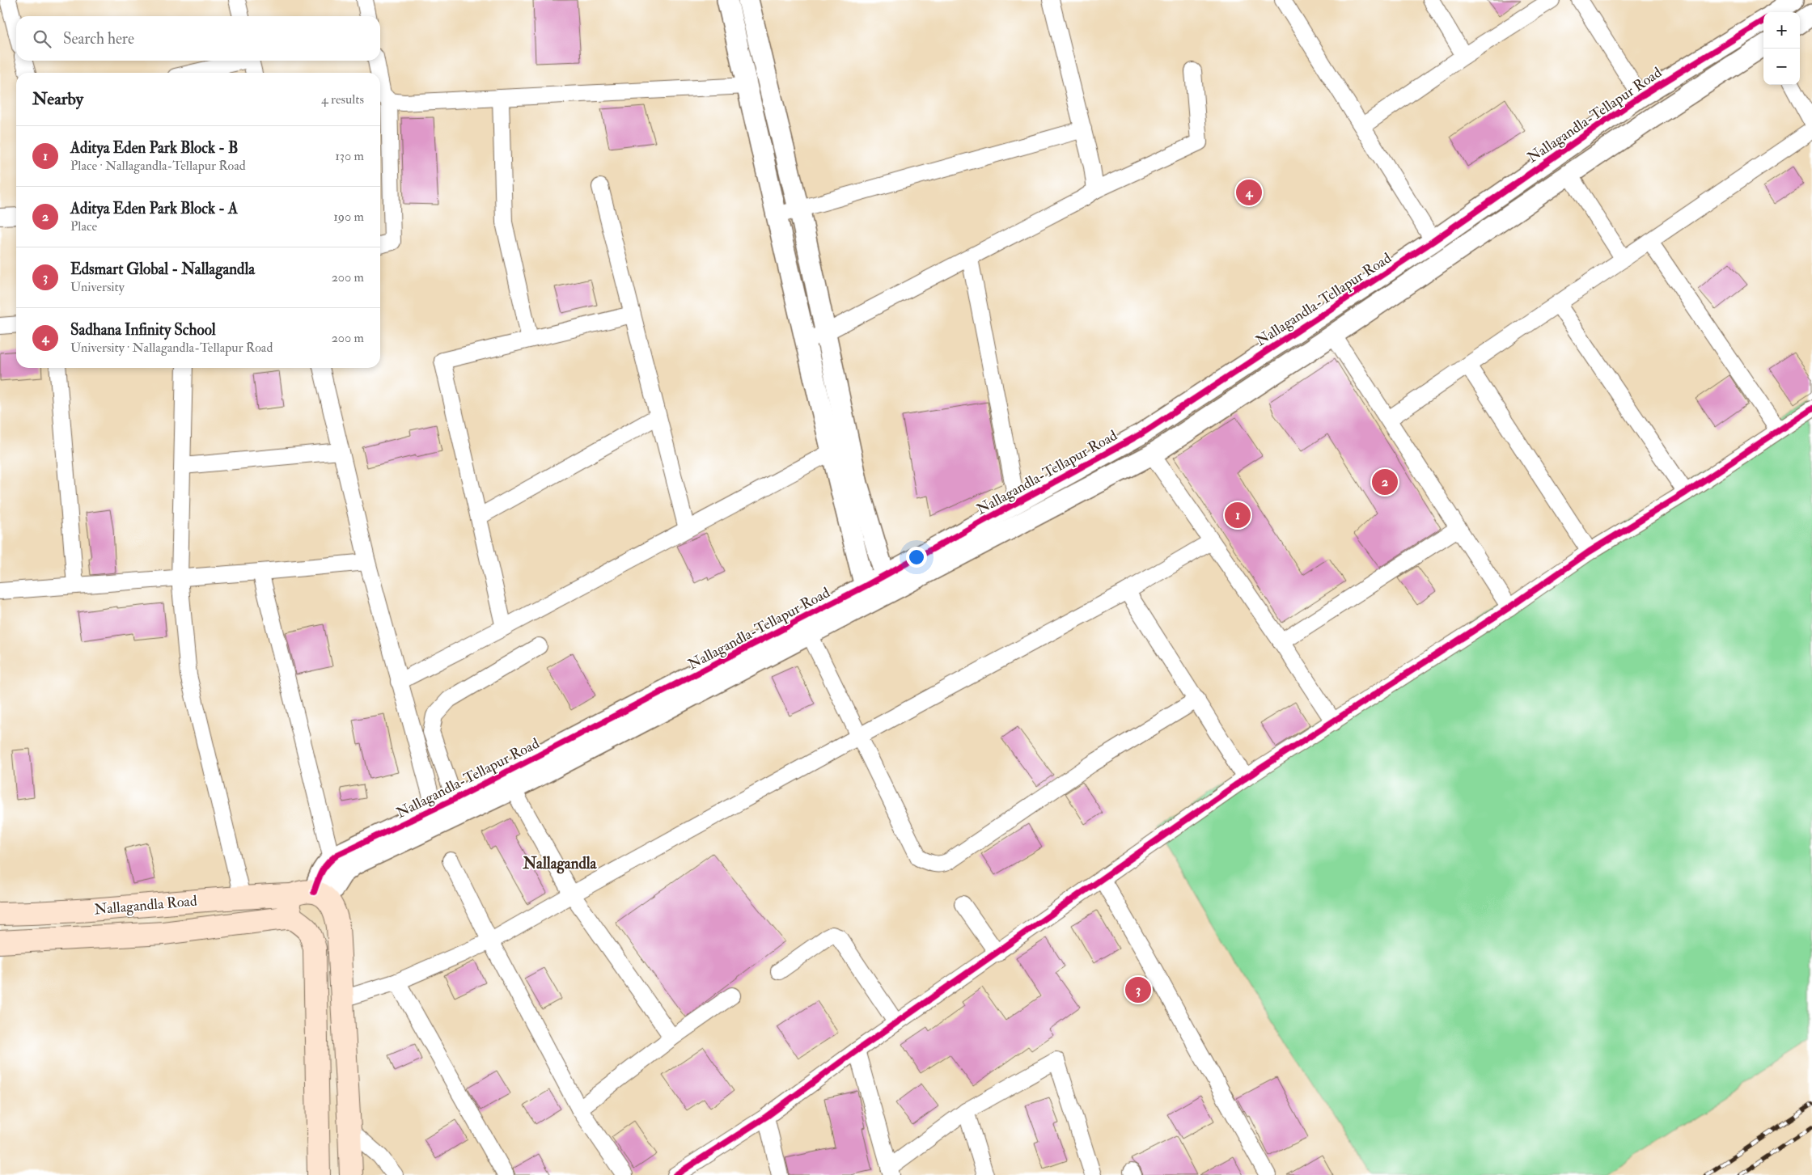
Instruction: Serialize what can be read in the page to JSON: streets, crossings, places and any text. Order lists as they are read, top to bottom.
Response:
{
  "streets": {
    "main road": ["Nallagandla Road"],
    "street": ["Nallagandla-Tellapur Road"]
  },
  "crossings": [
    ["Nallagandla-Tellapur Road", "Nallagandla Road"]
  ],
  "districts": ["Nallagandla"],
  "page": {
    "map_buttons": ["+", "−"],
    "search": "Search here",
    "heading": ["Nearby", "4 results"],
    "list": [
      {
        "mark": "1",
        "name": "Aditya Eden Park Block - B",
        "note": "Place · Nallagandla-Tellapur Road",
        "value": "130 m"
      },
      {
        "mark": "2",
        "name": "Aditya Eden Park Block - A",
        "note": "Place",
        "value": "190 m"
      },
      {
        "mark": "3",
        "name": "Edsmart Global - Nallagandla",
        "note": "University",
        "value": "200 m"
      },
      {
        "mark": "4",
        "name": "Sadhana Infinity School",
        "note": "University · Nallagandla-Tellapur Road",
        "value": "200 m"
      }
    ],
    "pins": [
      "4",
      "2",
      "1",
      "3"
    ]
  }
}
